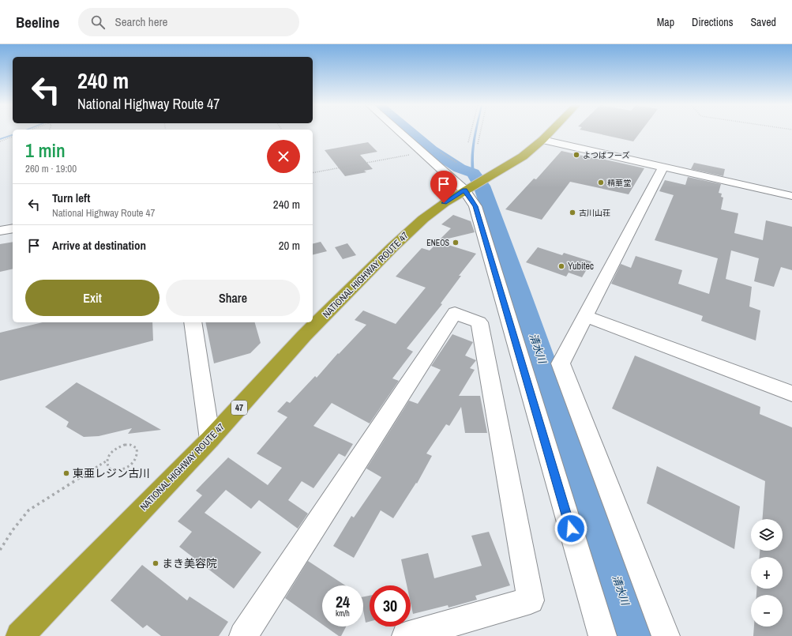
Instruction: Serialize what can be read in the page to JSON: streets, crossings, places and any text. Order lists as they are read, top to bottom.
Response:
{
  "streets": {
    "highway": ["NATIONAL HIGHWAY ROUTE 47", "47"]
  },
  "water": ["清水川"],
  "places": [
    "よつばフーズ",
    "精華堂",
    "古川山荘",
    "ENEOS",
    "Yubitec",
    "東亜レジン古川",
    "まき美容院"
  ],
  "page": {
    "header": "Beeline",
    "search": "Search here",
    "nav": ["Map", "Directions", "Saved"],
    "turn": ["240 m", "National Highway Route 47"],
    "heading": ["1 min", "260 m · 19:00"],
    "list": [
      {
        "name": "Turn left",
        "note": "National Highway Route 47",
        "value": "240 m"
      },
      {
        "name": "Arrive at destination",
        "value": "20 m"
      }
    ],
    "buttons": ["Exit", "Share"],
    "map_buttons": ["+", "−"],
    "speed": "24 km/h",
    "limit": "30"
  }
}
